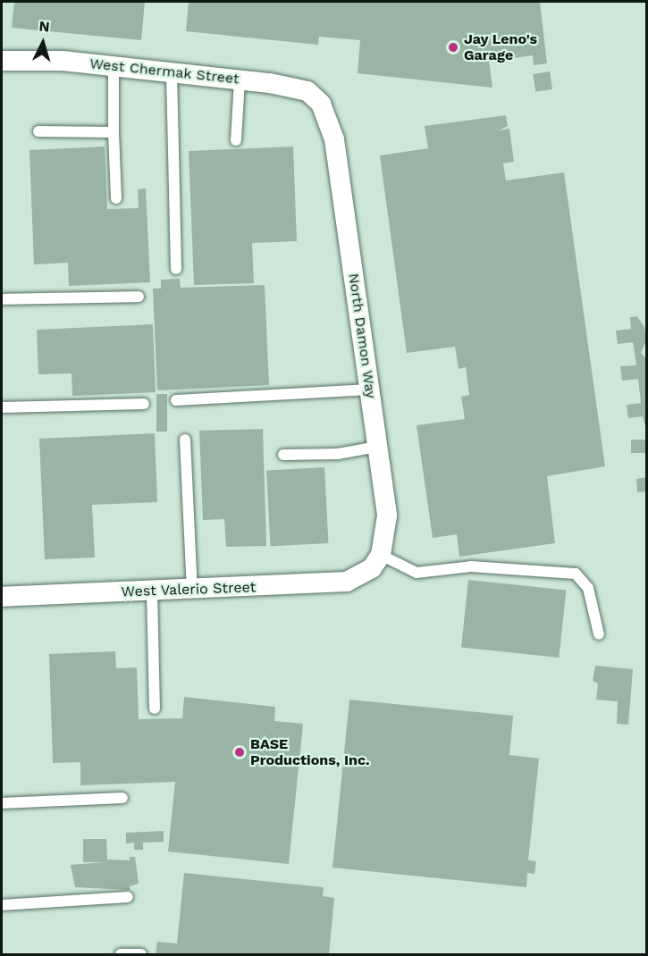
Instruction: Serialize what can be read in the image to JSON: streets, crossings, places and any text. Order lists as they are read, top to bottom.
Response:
{
  "streets": {
    "street": ["West Chermak Street", "North Damon Way", "West Valerio Street"]
  },
  "crossings": [
    ["West Chermak Street", "North Damon Way"],
    ["North Damon Way", "West Valerio Street"]
  ],
  "places": ["Jay Leno's Garage", "BASE Productions, Inc."],
  "north": "top"
}
